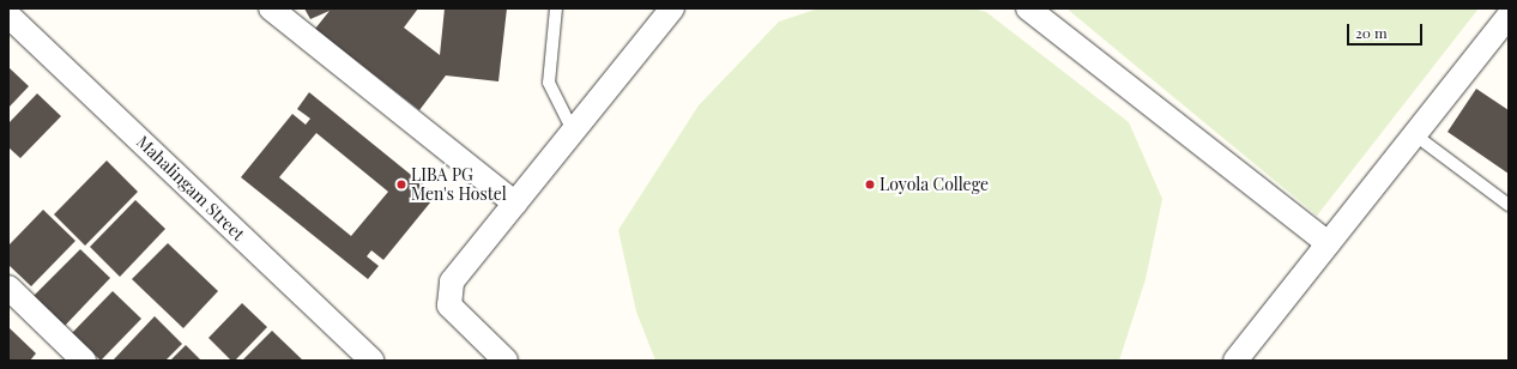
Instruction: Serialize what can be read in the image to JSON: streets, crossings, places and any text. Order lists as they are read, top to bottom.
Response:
{
  "streets": {
    "street": ["Mahalingam Street"]
  },
  "places": ["LIBA PG Men's Hostel", "Loyola College"],
  "scale_bar": "20 m"
}
